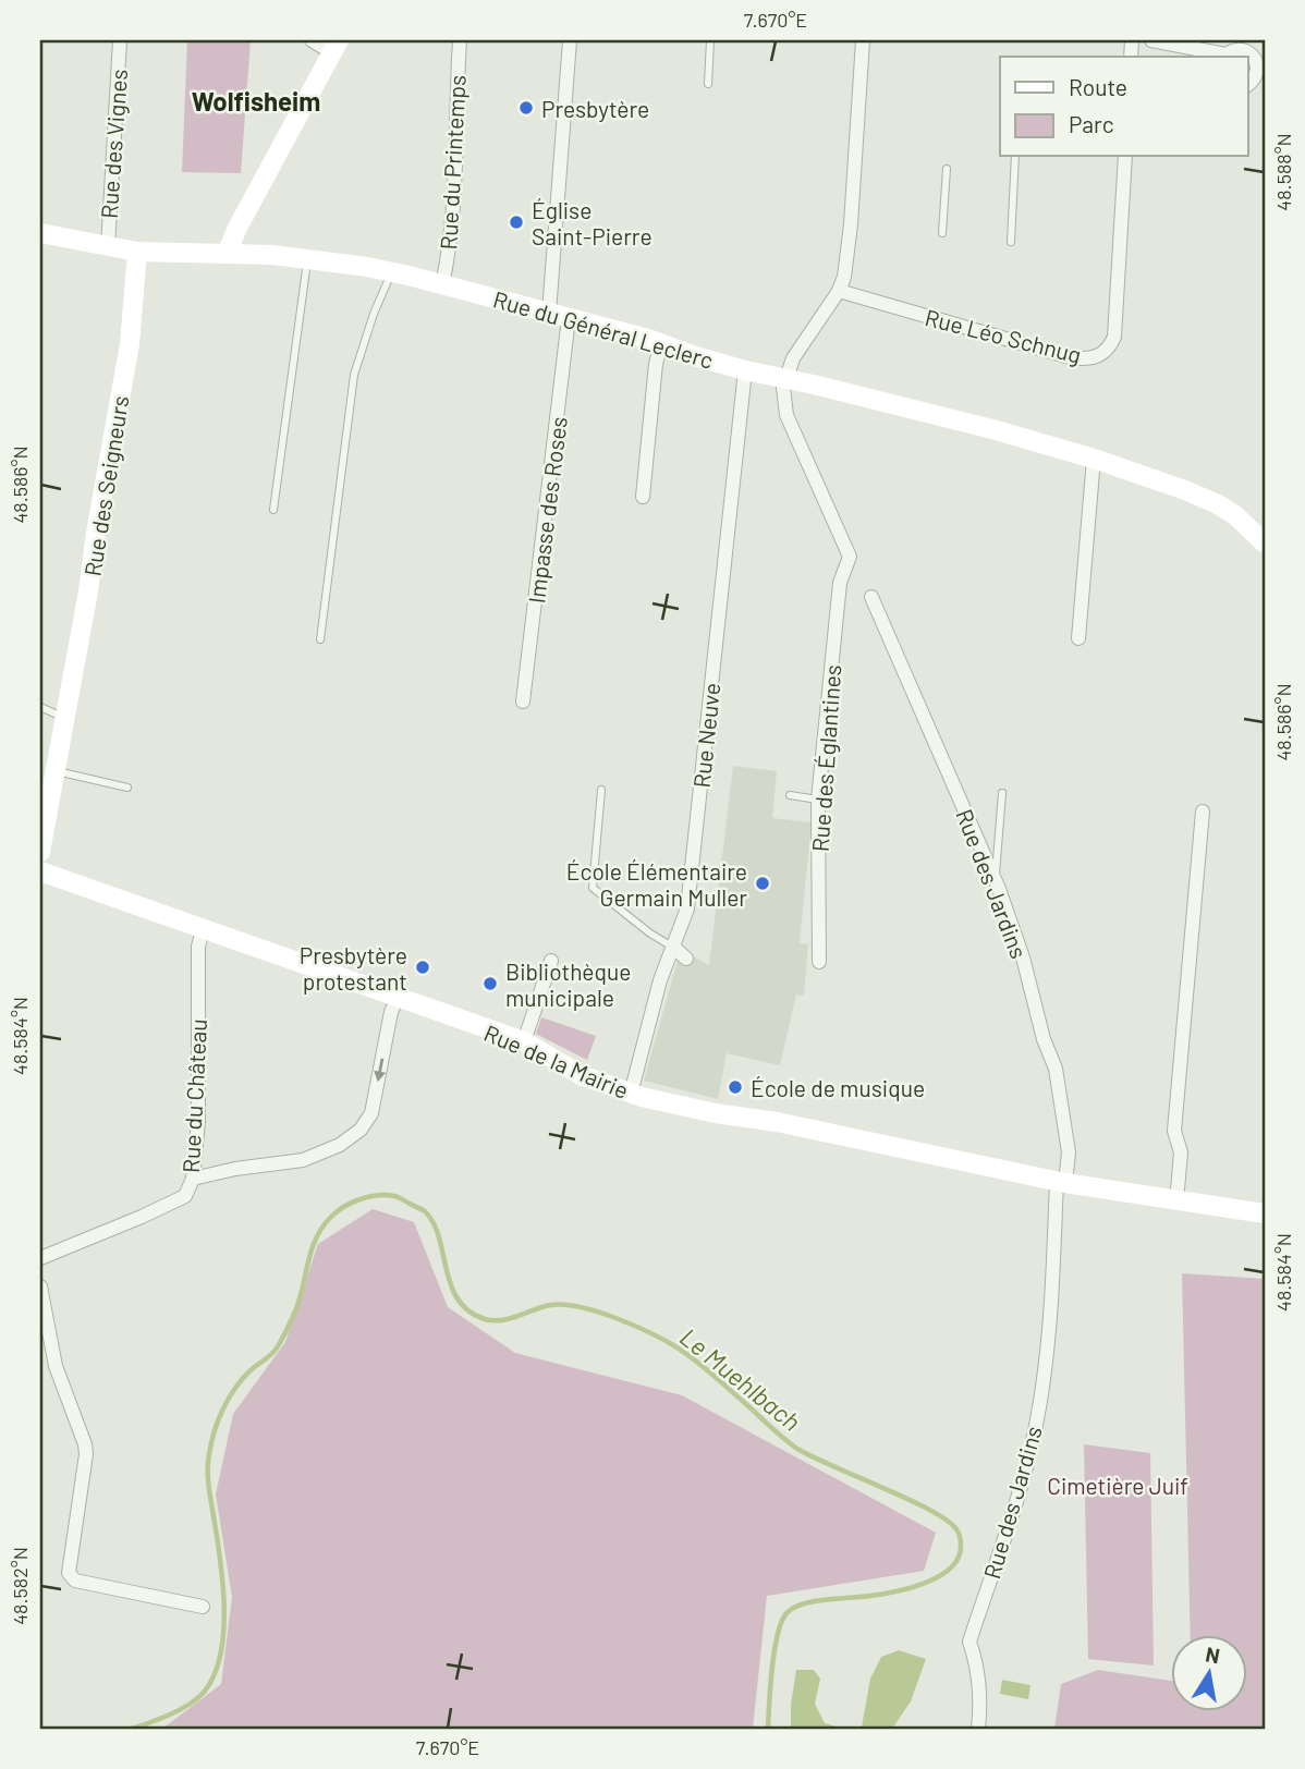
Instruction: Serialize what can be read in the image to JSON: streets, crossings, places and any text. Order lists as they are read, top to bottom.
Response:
{
  "streets": {
    "main road": ["Rue du Général Leclerc", "Rue des Seigneurs", "Rue de la Mairie"],
    "street": [
      "Rue des Vignes",
      "Rue du Printemps",
      "Rue Léo Schnug",
      "Impasse des Roses",
      "Rue Neuve",
      "Rue des Églantines",
      "Rue des Jardins",
      "Rue du Château"
    ]
  },
  "crossings": [
    ["Rue des Vignes", "Rue du Général Leclerc"],
    ["Rue du Printemps", "Rue du Général Leclerc"],
    ["Rue du Général Leclerc", "Rue des Seigneurs"],
    ["Rue du Général Leclerc", "Impasse des Roses"],
    ["Rue du Général Leclerc", "Rue Neuve"],
    ["Rue du Général Leclerc", "Rue des Églantines"],
    ["Rue Neuve", "Rue de la Mairie"],
    ["Rue des Jardins", "Rue de la Mairie"],
    ["Rue de la Mairie", "Rue du Château"]
  ],
  "districts": ["Wolfisheim"],
  "water": ["Le Muehlbach"],
  "parks": ["Cimetière Juif"],
  "places": [
    "Presbytère",
    "Église Saint-Pierre",
    "École Élémentaire Germain Muller",
    "Presbytère protestant",
    "Bibliothèque municipale",
    "École de musique"
  ],
  "legend": ["Route", "Parc"],
  "north": "top",
  "coordinates": [
    "7.670°E",
    "48.588°N",
    "48.586°N",
    "48.584°N",
    "48.582°N"
  ]
}
